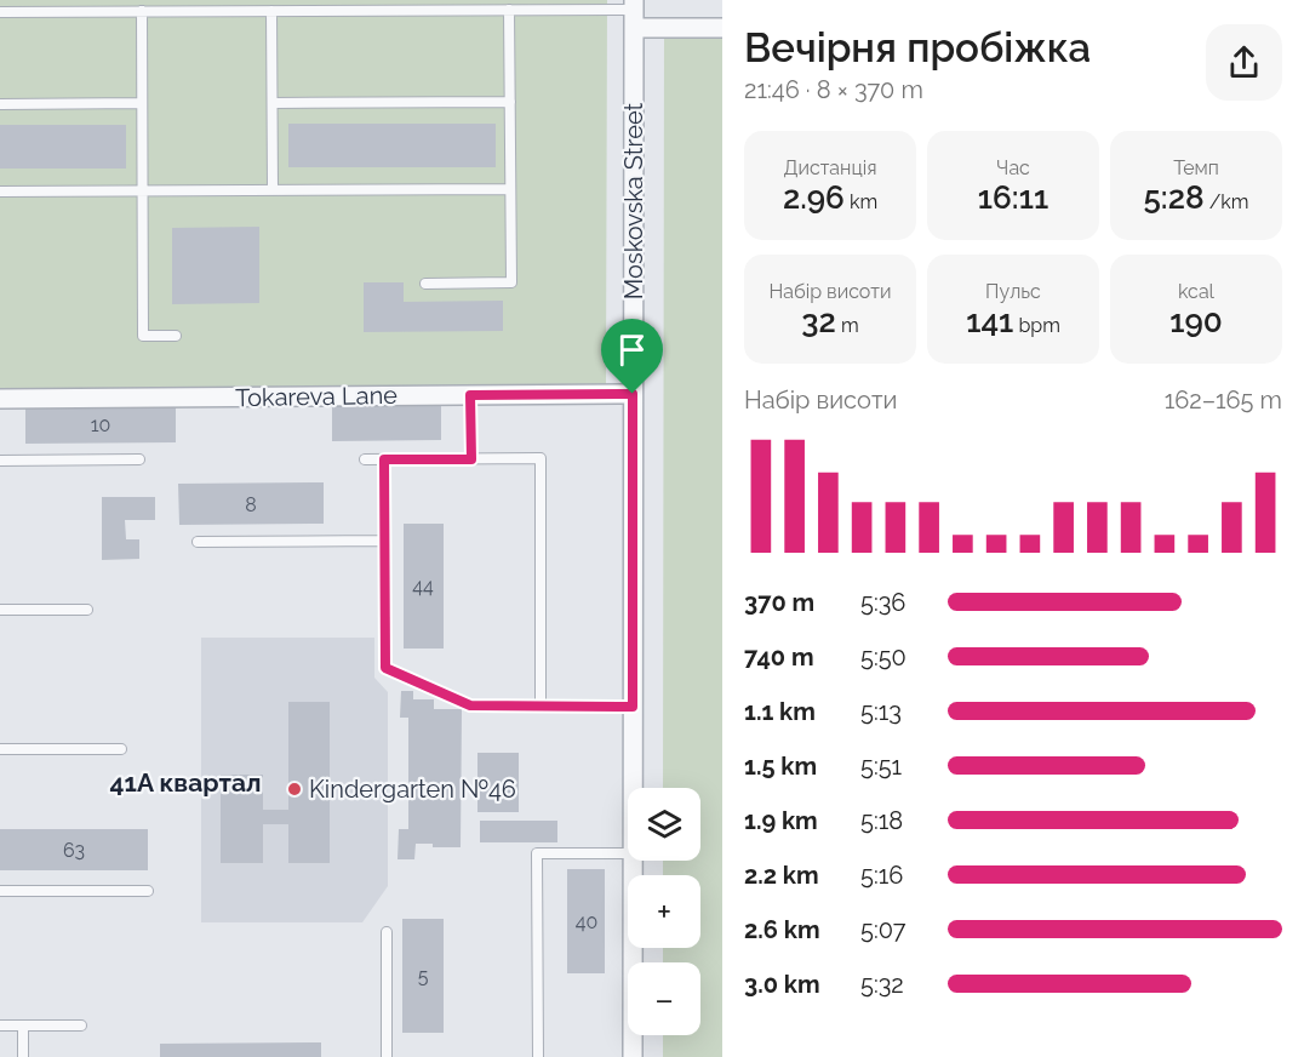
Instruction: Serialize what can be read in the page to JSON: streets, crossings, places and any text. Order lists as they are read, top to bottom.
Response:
{
  "streets": {
    "street": ["Moskovska Street", "Tokareva Lane"]
  },
  "crossings": [
    ["Moskovska Street", "Tokareva Lane"]
  ],
  "districts": ["41А квартал"],
  "places": ["Kindergarten №46"],
  "house_numbers": [
    "10",
    "8",
    "44",
    "63",
    "40",
    "5"
  ],
  "page": {
    "heading": ["Вечірня пробіжка", "21:46 · 8 × 370 m"],
    "stats": [
      ["Дистанція", "2.96 km"],
      ["Час", "16:11"],
      ["Темп", "5:28 /km"],
      ["Набір висоти", "32 m"],
      ["Пульс", "141 bpm"],
      ["kcal", "190"]
    ],
    "chart": ["Набір висоти", "162–165 m"],
    "list": [
      {
        "name": "370 m",
        "note": "5:36"
      },
      {
        "name": "740 m",
        "note": "5:50"
      },
      {
        "name": "1.1 km",
        "note": "5:13"
      },
      {
        "name": "1.5 km",
        "note": "5:51"
      },
      {
        "name": "1.9 km",
        "note": "5:18"
      },
      {
        "name": "2.2 km",
        "note": "5:16"
      },
      {
        "name": "2.6 km",
        "note": "5:07"
      },
      {
        "name": "3.0 km",
        "note": "5:32"
      }
    ],
    "map_buttons": ["+", "−"]
  }
}
